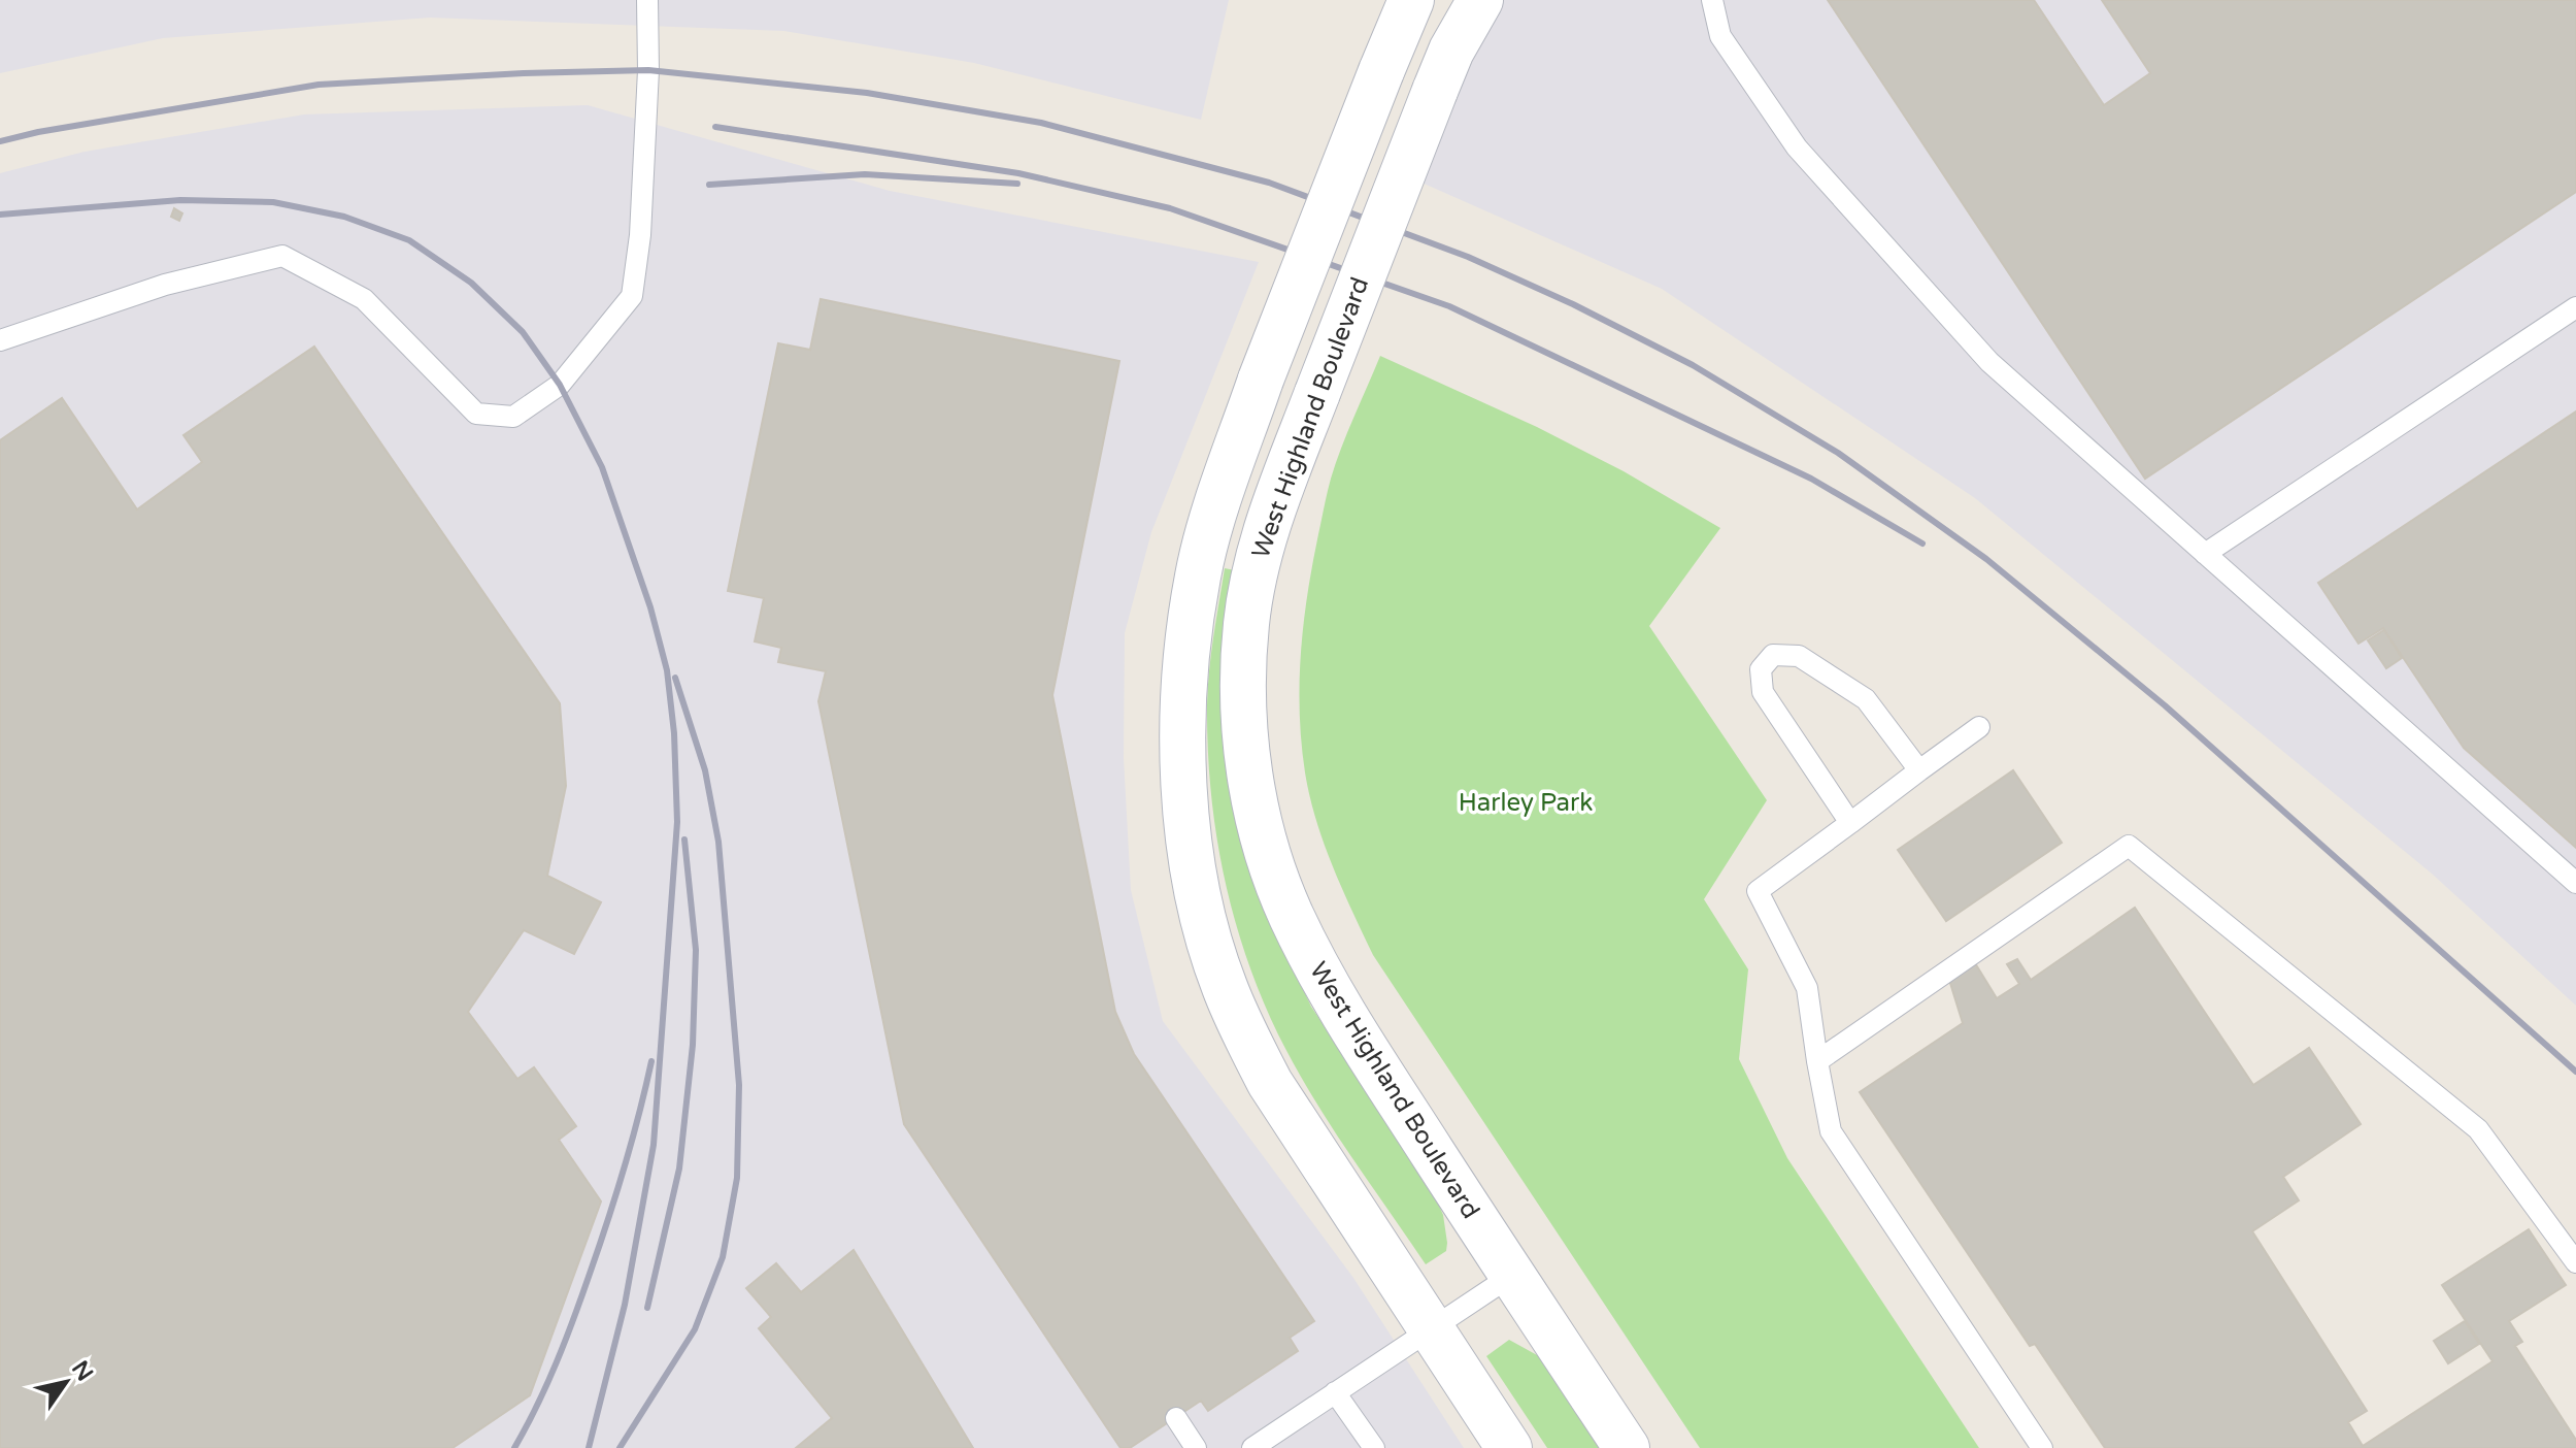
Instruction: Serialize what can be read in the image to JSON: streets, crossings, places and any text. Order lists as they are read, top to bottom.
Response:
{
  "streets": {
    "street": ["West Highland Boulevard"]
  },
  "parks": ["Harley Park"],
  "north": "top right"
}
